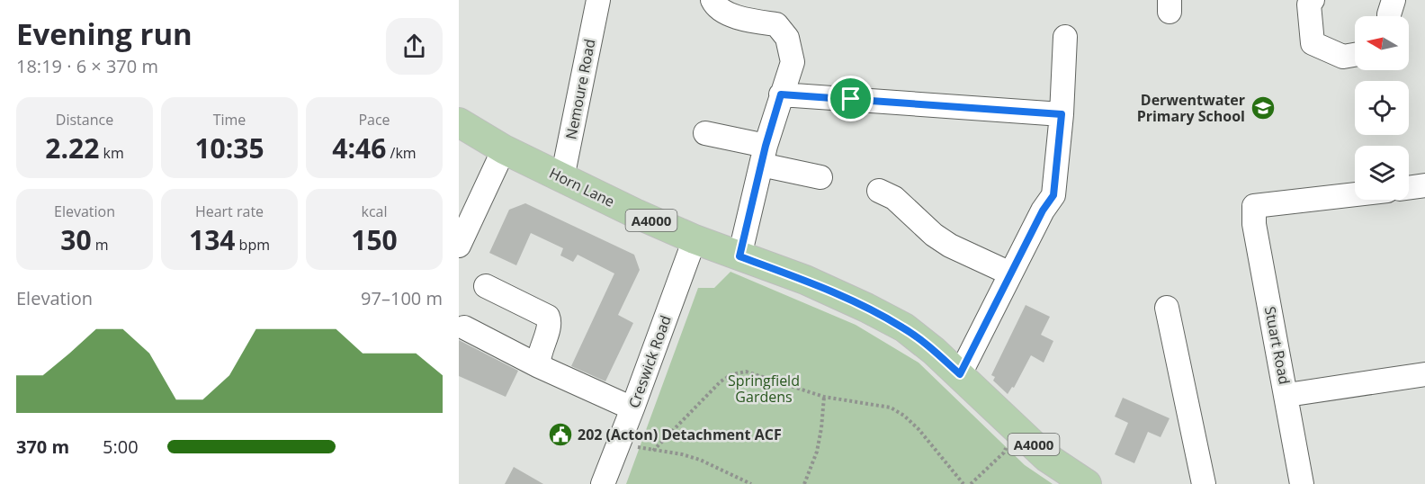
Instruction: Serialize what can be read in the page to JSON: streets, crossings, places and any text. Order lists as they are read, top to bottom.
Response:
{
  "streets": {
    "main road": ["Horn Lane", "A4000"],
    "street": ["Nemoure Road", "Stuart Road", "Creswick Road"]
  },
  "crossings": [
    ["Nemoure Road", "Horn Lane"],
    ["Horn Lane", "Creswick Road"]
  ],
  "parks": ["Springfield Gardens"],
  "places": {
    "school or university": ["Derwentwater Primary School"],
    "public building": ["202 (Acton) Detachment ACF"]
  },
  "north": "left",
  "page": {
    "heading": ["Evening run", "18:19 · 6 × 370 m"],
    "stats": [
      ["Distance", "2.22 km"],
      ["Time", "10:35"],
      ["Pace", "4:46 /km"],
      ["Elevation", "30 m"],
      ["Heart rate", "134 bpm"],
      ["kcal", "150"]
    ],
    "chart": ["Elevation", "97–100 m"],
    "list": [
      {
        "name": "370 m",
        "note": "5:00"
      }
    ]
  }
}
